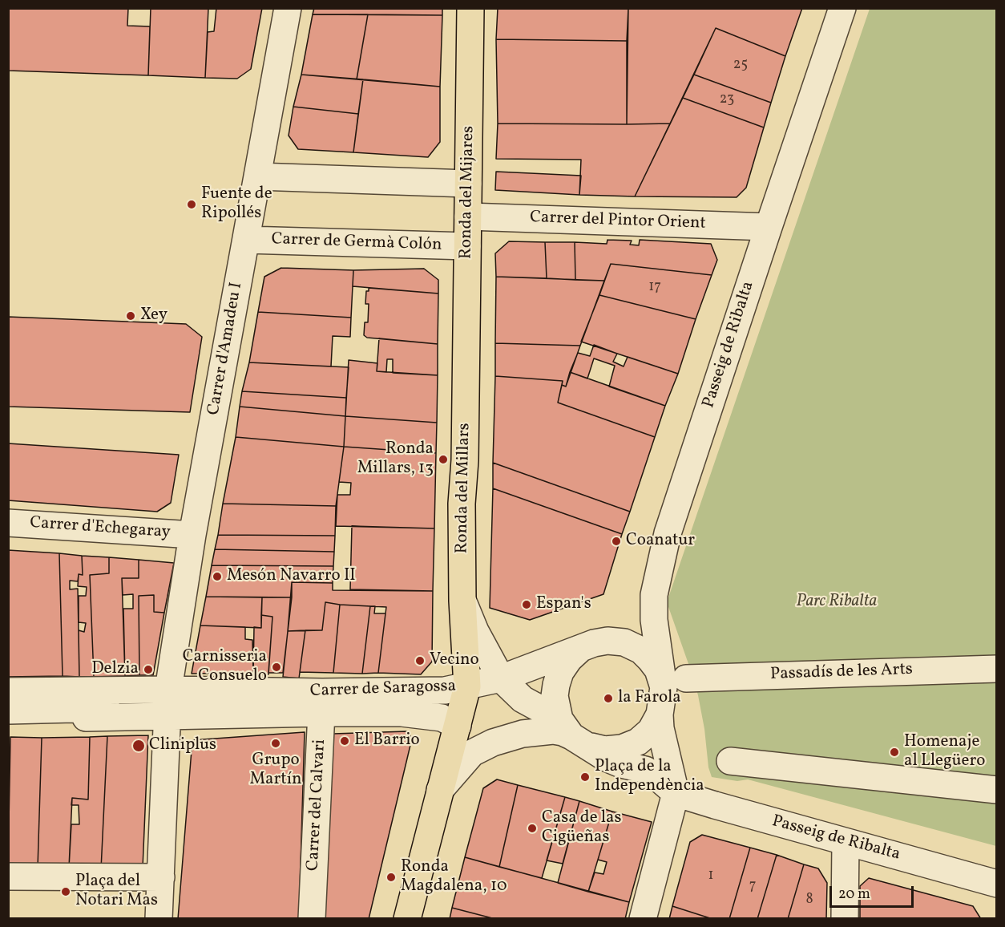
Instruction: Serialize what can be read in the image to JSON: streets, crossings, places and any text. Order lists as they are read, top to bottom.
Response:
{
  "streets": {
    "main road": ["Ronda del Mijares", "Ronda del Millars"],
    "street": [
      "Carrer del Pintor Orient",
      "Carrer de Germà Colón",
      "Passeig de Ribalta",
      "Carrer d'Amadeu I",
      "Carrer d'Echegaray",
      "Passadís de les Arts",
      "Carrer de Saragossa",
      "Carrer del Calvari"
    ]
  },
  "crossings": [
    ["Ronda del Mijares", "Carrer del Pintor Orient"],
    ["Ronda del Mijares", "Carrer de Germà Colón"],
    ["Ronda del Mijares", "Ronda del Millars"],
    ["Carrer del Pintor Orient", "Passeig de Ribalta"],
    ["Carrer de Germà Colón", "Carrer d'Amadeu I"],
    ["Passeig de Ribalta", "Passadís de les Arts"],
    ["Carrer d'Amadeu I", "Carrer d'Echegaray"],
    ["Carrer d'Amadeu I", "Carrer de Saragossa"],
    ["Ronda del Millars", "Carrer de Saragossa"],
    ["Carrer de Saragossa", "Carrer del Calvari"]
  ],
  "parks": ["Parc Ribalta"],
  "places": [
    "Fuente de Ripollés",
    "Xey",
    "Ronda Millars, 13",
    "Coanatur",
    "Mesón Navarro II",
    "Espan's",
    "Vecino",
    "Carnisseria Consuelo",
    "Delzia",
    "la Farola",
    "El Barrio",
    "Grupo Martín",
    "Cliniplus",
    "Homenaje al Llegüero",
    "Plaça de la Independència",
    "Casa de las Cigüeñas",
    "Ronda Magdalena, 10",
    "Plaça del Notari Mas"
  ],
  "house_numbers": [
    "25",
    "23",
    "17",
    "1",
    "7",
    "8"
  ],
  "scale_bar": "20 m"
}
